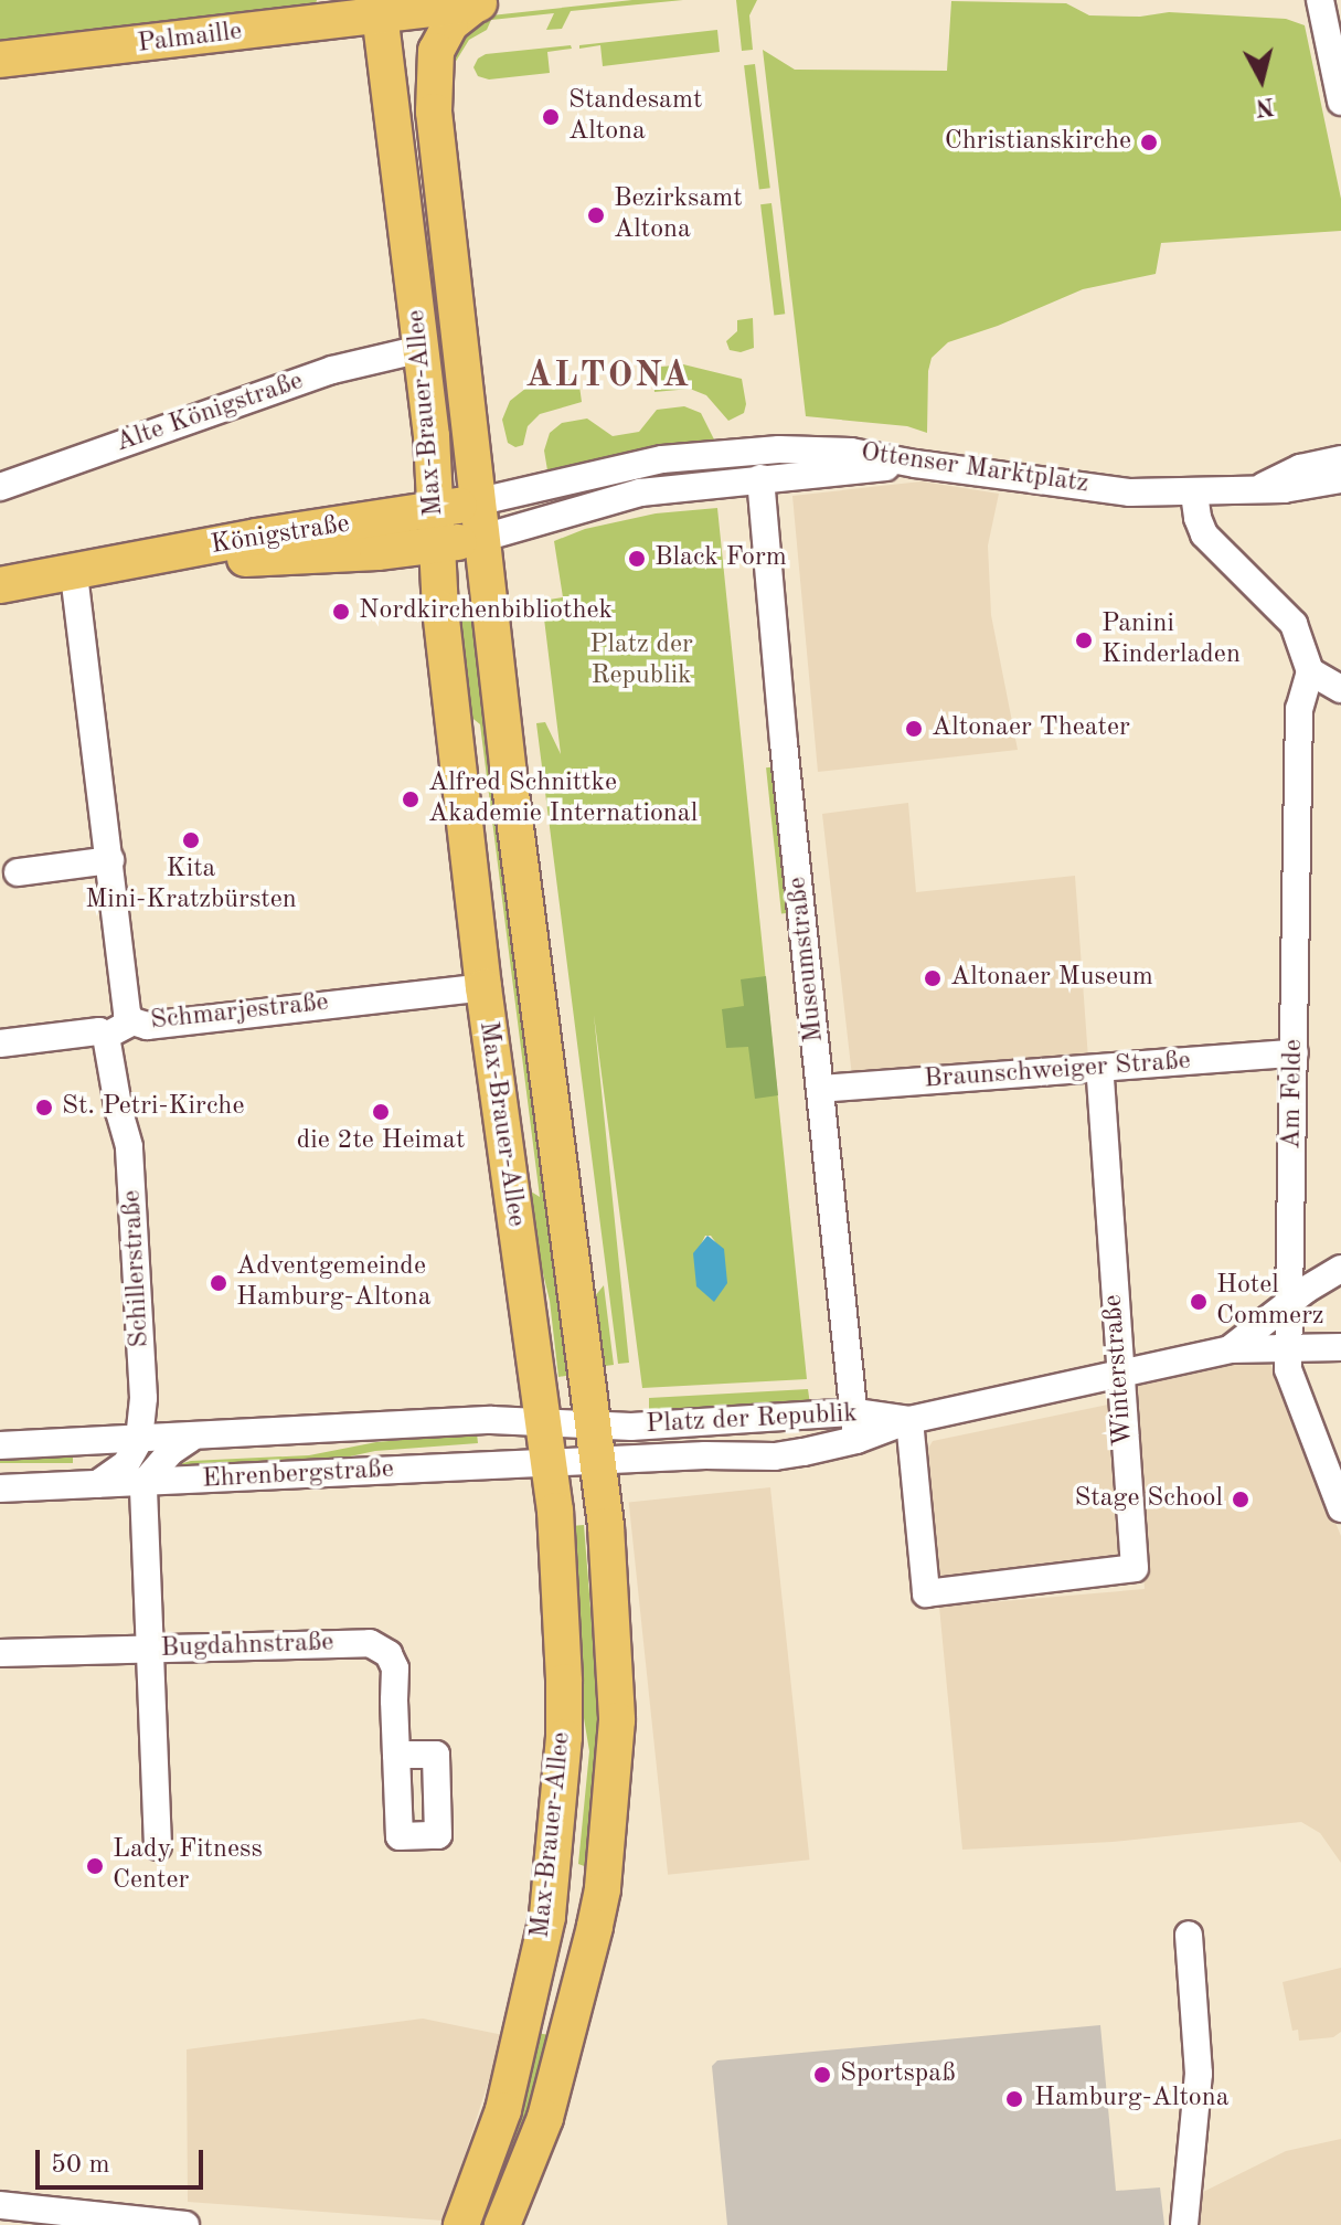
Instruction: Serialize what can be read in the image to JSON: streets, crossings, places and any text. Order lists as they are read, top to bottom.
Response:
{
  "streets": {
    "main road": ["Palmaille", "Max-Brauer-Allee", "Königstraße"],
    "street": [
      "Alte Königstraße",
      "Ottenser Marktplatz",
      "Museumstraße",
      "Schmarjestraße",
      "Braunschweiger Straße",
      "Am Felde",
      "Schillerstraße",
      "Winterstraße",
      "Platz der Republik",
      "Ehrenbergstraße",
      "Bugdahnstraße"
    ]
  },
  "crossings": [
    ["Palmaille", "Max-Brauer-Allee"],
    ["Alte Königstraße", "Max-Brauer-Allee"],
    ["Max-Brauer-Allee", "Ottenser Marktplatz"],
    ["Max-Brauer-Allee", "Königstraße"],
    ["Max-Brauer-Allee", "Schmarjestraße"],
    ["Max-Brauer-Allee", "Platz der Republik"],
    ["Max-Brauer-Allee", "Ehrenbergstraße"],
    ["Museumstraße", "Braunschweiger Straße"],
    ["Museumstraße", "Platz der Republik"],
    ["Schmarjestraße", "Schillerstraße"],
    ["Braunschweiger Straße", "Am Felde"],
    ["Braunschweiger Straße", "Winterstraße"],
    ["Schillerstraße", "Ehrenbergstraße"],
    ["Winterstraße", "Platz der Republik"],
    ["Platz der Republik", "Ehrenbergstraße"]
  ],
  "districts": ["ALTONA"],
  "parks": ["Platz der Republik"],
  "places": [
    "Standesamt Altona",
    "Christianskirche",
    "Bezirksamt Altona",
    "Black Form",
    "Nordkirchenbibliothek",
    "Panini Kinderladen",
    "Altonaer Theater",
    "Alfred Schnittke Akademie International",
    "Kita Mini-Kratzbürsten",
    "Altonaer Museum",
    "St. Petri-Kirche",
    "die 2te Heimat",
    "Adventgemeinde Hamburg-Altona",
    "Hotel Commerz",
    "Stage School",
    "Lady Fitness Center",
    "Sportspaß",
    "Hamburg-Altona"
  ],
  "scale_bar": "50 m",
  "north": "bottom"
}
